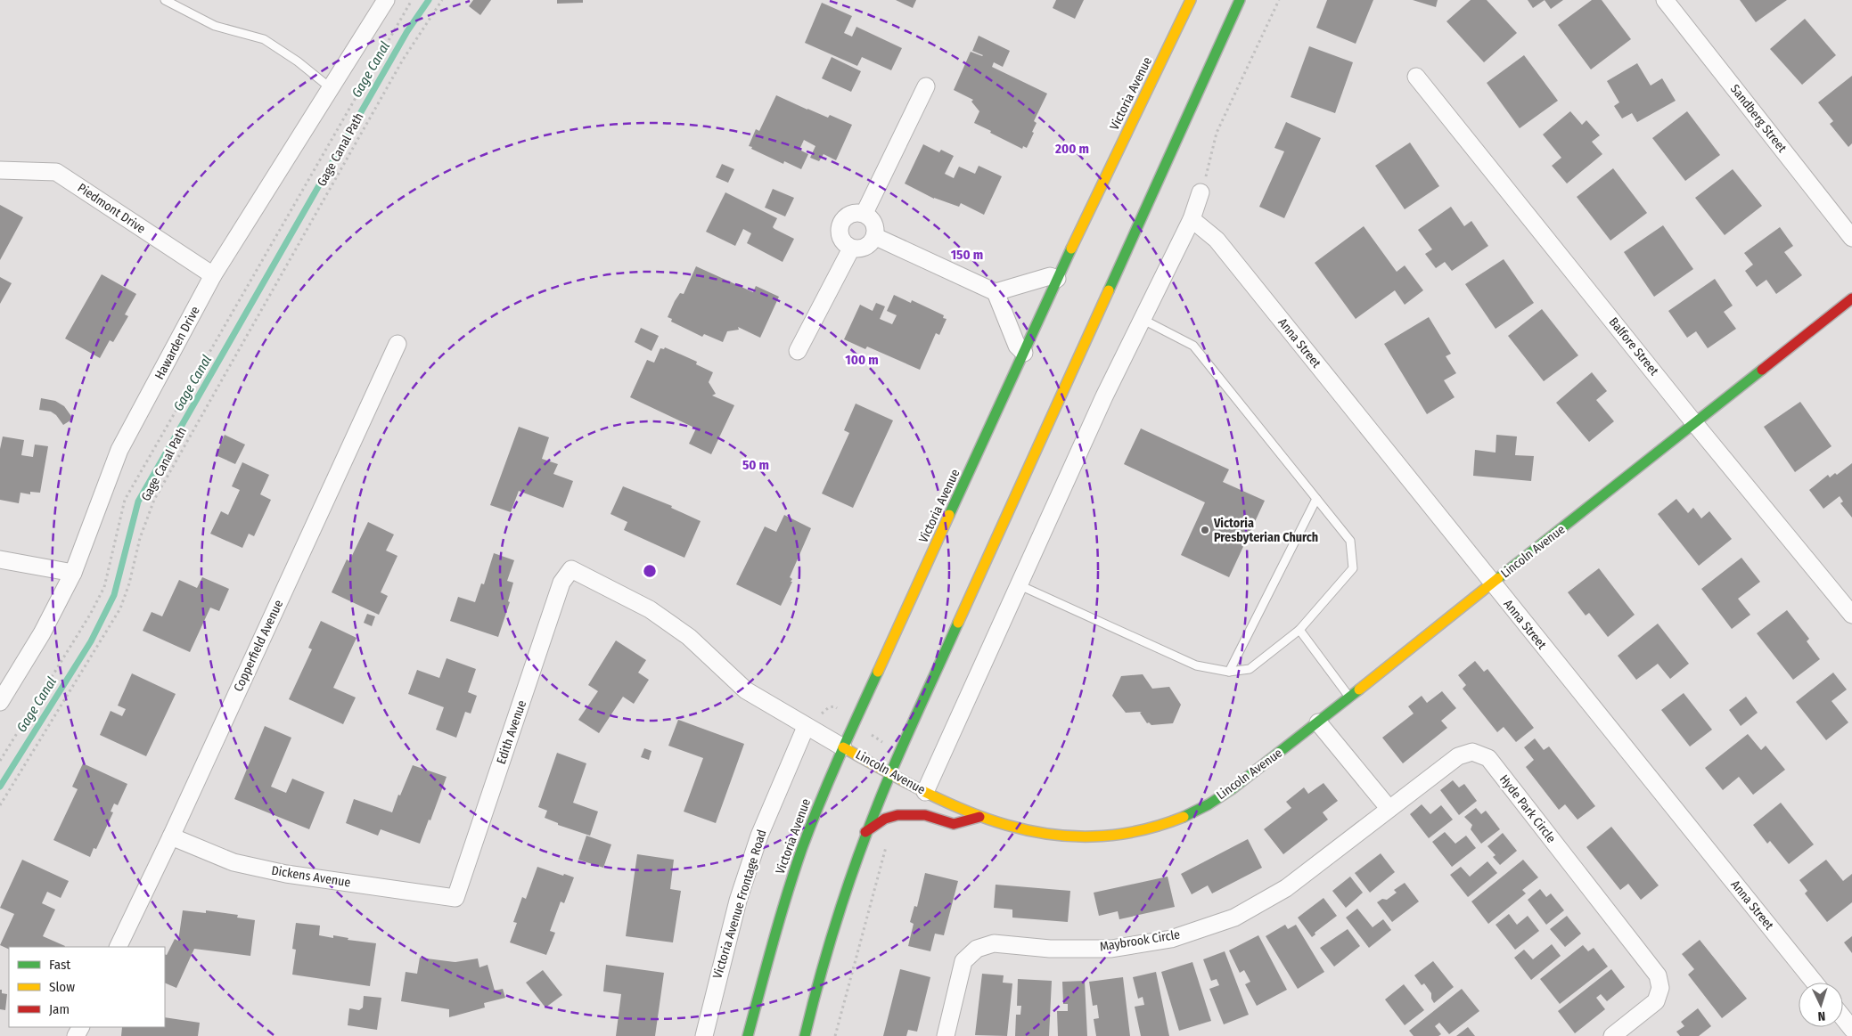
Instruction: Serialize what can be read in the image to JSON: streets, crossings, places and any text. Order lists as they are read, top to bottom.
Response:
{
  "streets": {
    "main road": ["Victoria Avenue", "Lincoln Avenue"],
    "street": [
      "Sandberg Street",
      "Piedmont Drive",
      "Hawarden Drive",
      "Anna Street",
      "Balfore Street",
      "Copperfield Avenue",
      "Edith Avenue",
      "Hyde Park Circle",
      "Dickens Avenue",
      "Victoria Avenue Frontage Road",
      "Maybrook Circle"
    ],
    "path": ["Gage Canal Path"]
  },
  "crossings": [
    ["Victoria Avenue", "Lincoln Avenue"],
    ["Piedmont Drive", "Hawarden Drive"],
    ["Anna Street", "Lincoln Avenue"],
    ["Balfore Street", "Lincoln Avenue"],
    ["Lincoln Avenue", "Edith Avenue"],
    ["Lincoln Avenue", "Victoria Avenue Frontage Road"],
    ["Copperfield Avenue", "Dickens Avenue"],
    ["Edith Avenue", "Dickens Avenue"],
    ["Hyde Park Circle", "Maybrook Circle"]
  ],
  "water": ["Gage Canal"],
  "places": ["Victoria Presbyterian Church"],
  "legend": ["Fast", "Slow", "Jam"],
  "north": "bottom",
  "rings": [
    "200 m",
    "150 m",
    "100 m",
    "50 m"
  ]
}
